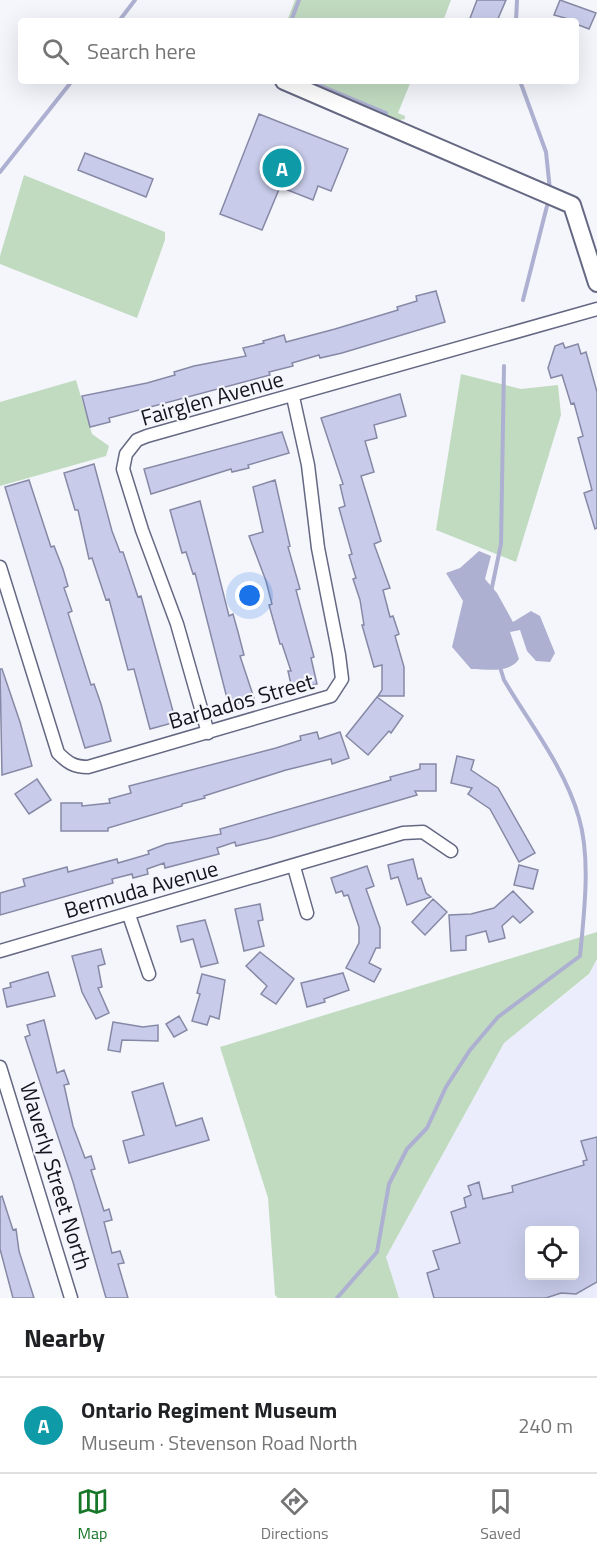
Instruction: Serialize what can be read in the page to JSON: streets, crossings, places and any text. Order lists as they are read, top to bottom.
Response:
{
  "streets": {
    "street": [
      "Fairglen Avenue",
      "Barbados Street",
      "Bermuda Avenue",
      "Waverly Street North"
    ]
  },
  "crossings": [
    ["Fairglen Avenue", "Barbados Street"]
  ],
  "page": {
    "search": "Search here",
    "pins": "A",
    "heading": "Nearby",
    "list": [
      {
        "mark": "A",
        "name": "Ontario Regiment Museum",
        "note": "Museum · Stevenson Road North",
        "value": "240 m"
      }
    ],
    "nav": ["Map", "Directions", "Saved"]
  }
}
